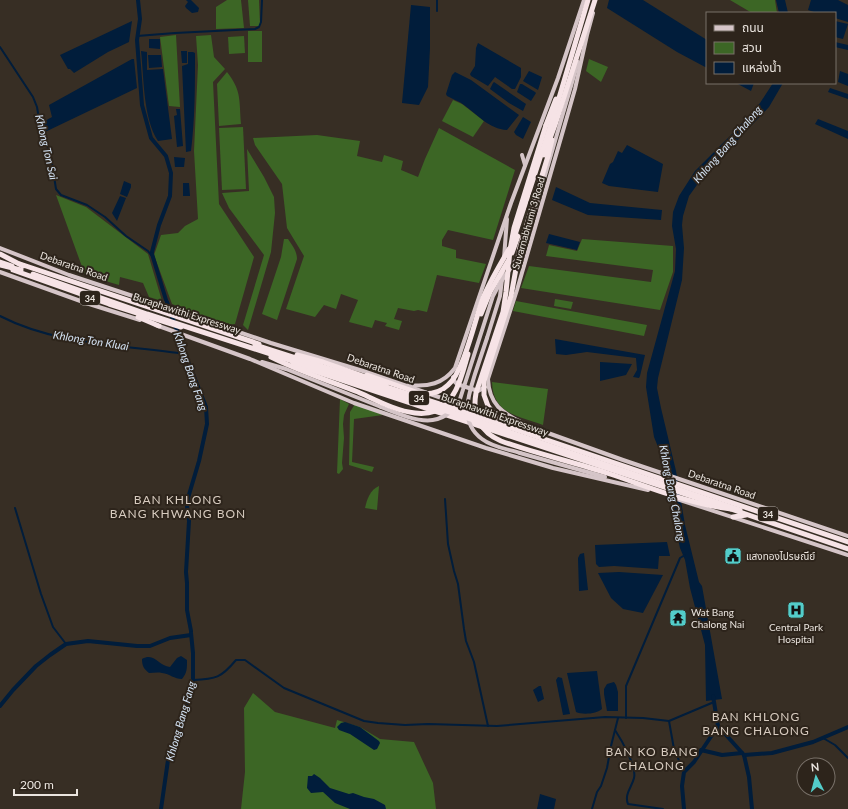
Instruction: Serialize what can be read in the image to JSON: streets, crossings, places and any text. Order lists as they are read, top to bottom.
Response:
{
  "streets": {
    "highway": ["Debaratna Road", "34", "Buraphawithi Expressway"],
    "main road": ["Suvarnabhumi 3 Road"]
  },
  "crossings": [
    ["Debaratna Road", "Buraphawithi Expressway"],
    ["34", "Buraphawithi Expressway"]
  ],
  "districts": ["BAN KHLONG BANG KHWANG BON", "BAN KHLONG BANG CHALONG", "BAN KO BANG CHALONG"],
  "water": [
    "Khlong Bang Chalong",
    "Khlong Ton Sai",
    "Khlong Ton Kluai",
    "Khlong Bang Fang"
  ],
  "places": {
    "public building": ["แสงทองไปรษณีย์"],
    "hospital": ["Central Park Hospital"],
    "temple": ["Wat Bang Chalong Nai"]
  },
  "legend": ["ถนน", "สวน", "แหล่งน้ำ"],
  "scale_bar": "200 m",
  "north": "top"
}
